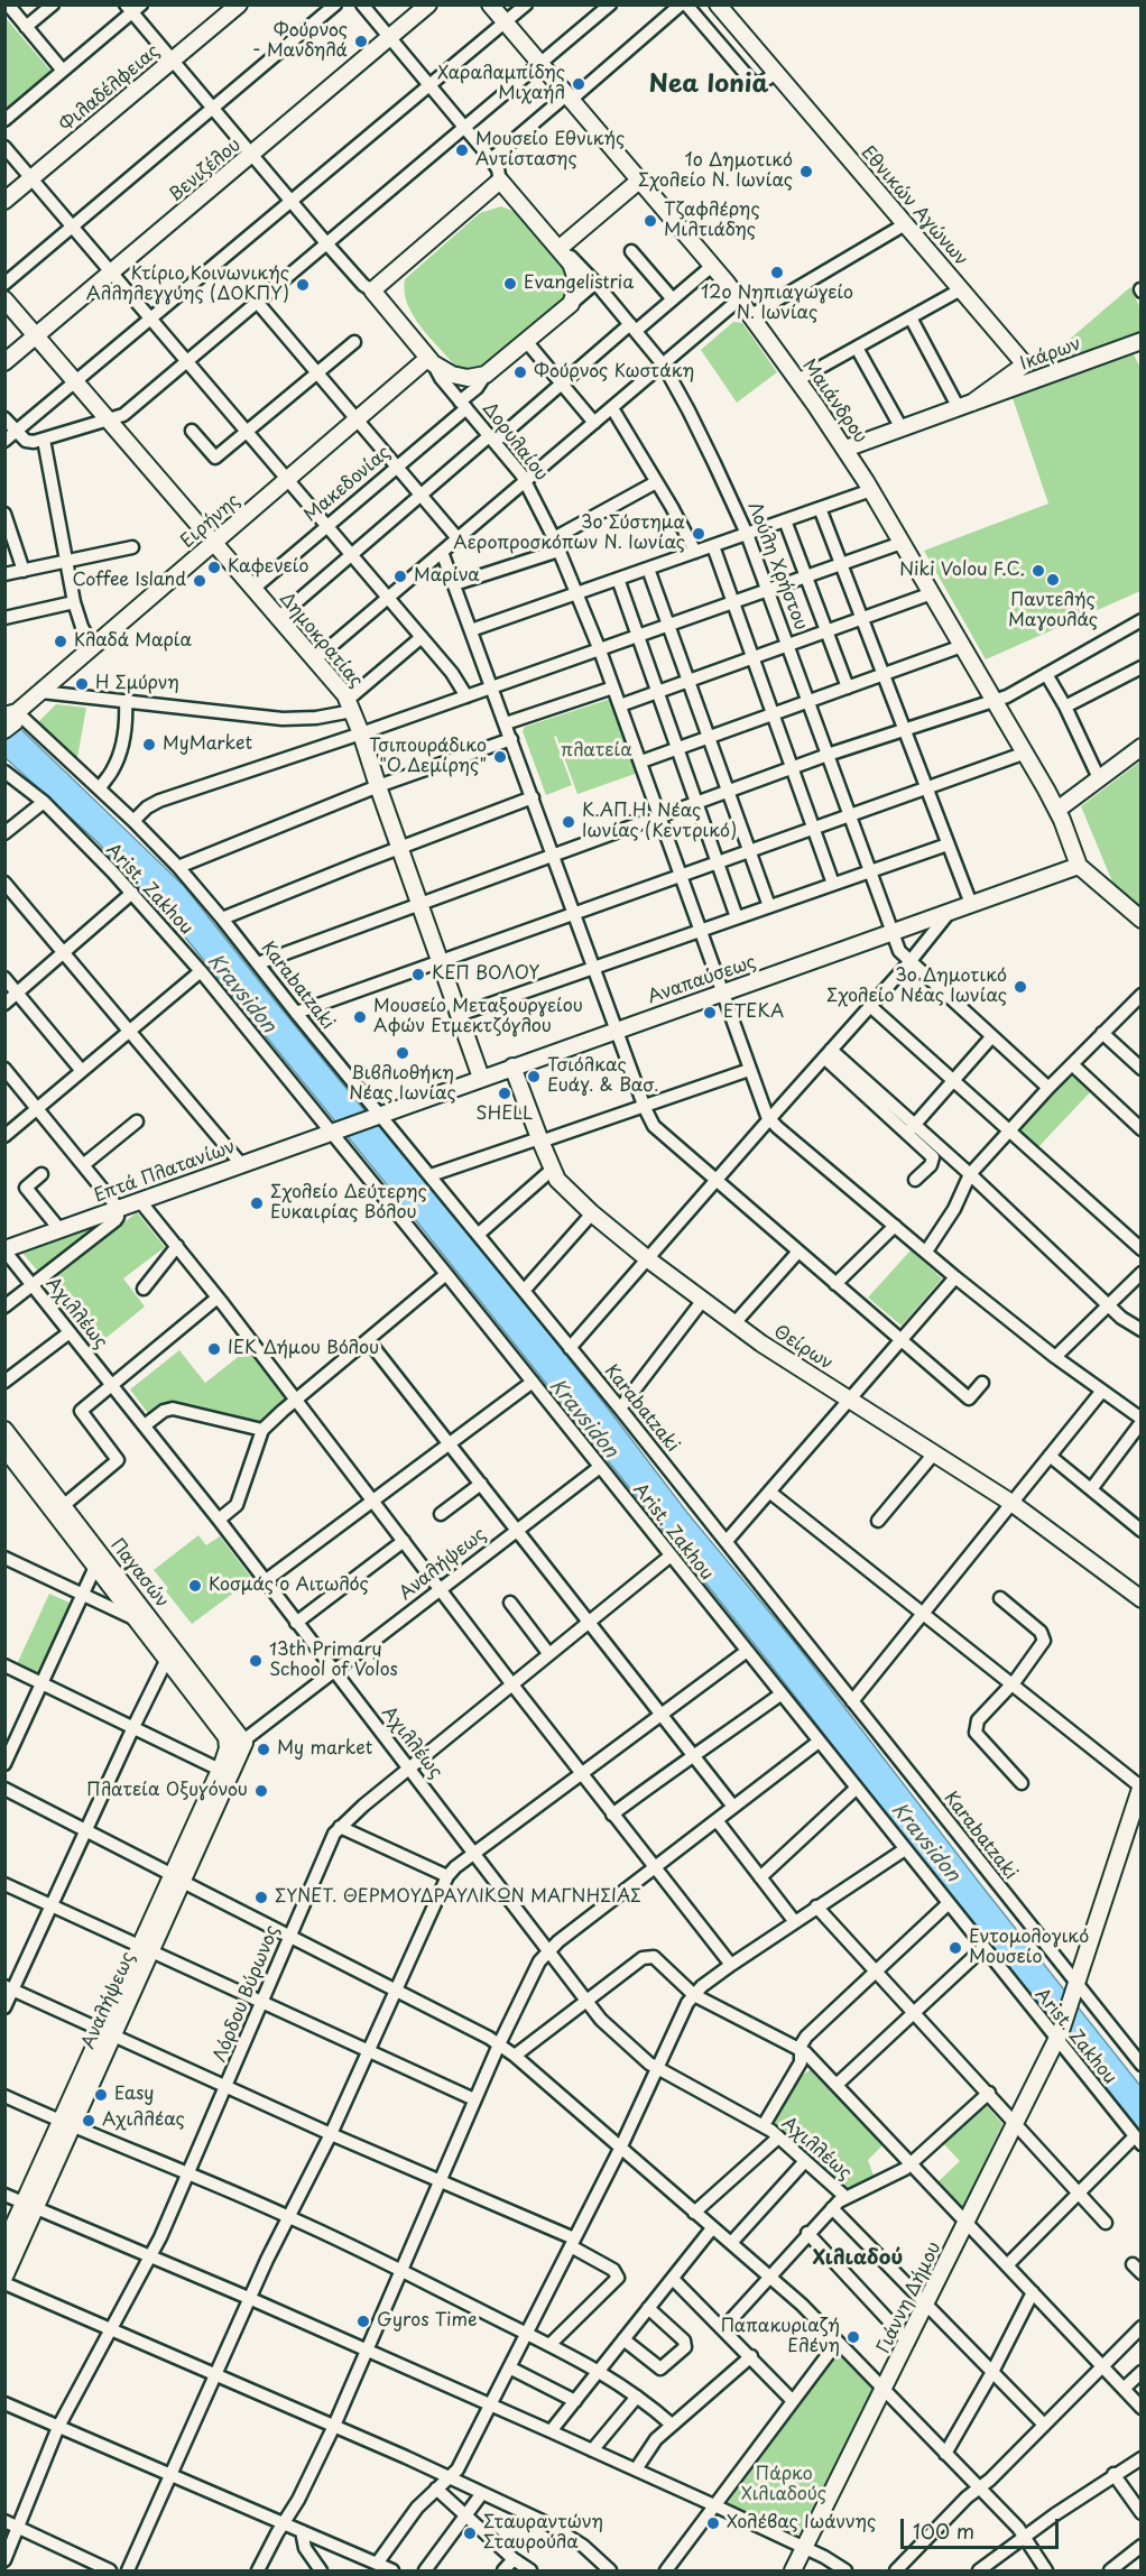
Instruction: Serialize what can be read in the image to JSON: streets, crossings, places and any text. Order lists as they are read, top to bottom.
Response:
{
  "streets": {
    "street": [
      "Φιλαδέλφειας",
      "Βενιζέλου",
      "Εθνικών Αγώνων",
      "Ικάρων",
      "Μαιάνδρου",
      "Δορυλαίου",
      "Μακεδονίας",
      "Ειρήνης",
      "Λούλη Χρήστου",
      "Δημοκρατίας",
      "Arist. Zakhou",
      "Αναπαύσεως",
      "Karabatzaki",
      "Επτά Πλατανίων",
      "Αχιλλέως",
      "Θείρων",
      "Αναλήψεως",
      "Παγασών",
      "Λόρδου Βύρωνος",
      "Γιάννη Δήμου"
    ]
  },
  "crossings": [
    ["Φιλαδέλφειας", "Δορυλαίου"],
    ["Βενιζέλου", "Δορυλαίου"],
    ["Βενιζέλου", "Λούλη Χρήστου"],
    ["Βενιζέλου", "Δημοκρατίας"],
    ["Εθνικών Αγώνων", "Ικάρων"],
    ["Ικάρων", "Μαιάνδρου"],
    ["Μαιάνδρου", "Αναπαύσεως"],
    ["Δορυλαίου", "Μακεδονίας"],
    ["Δορυλαίου", "Ειρήνης"],
    ["Δορυλαίου", "Αναπαύσεως"],
    ["Μακεδονίας", "Λούλη Χρήστου"],
    ["Μακεδονίας", "Δημοκρατίας"],
    ["Ειρήνης", "Δημοκρατίας"],
    ["Ειρήνης", "Karabatzaki"],
    ["Λούλη Χρήστου", "Αναπαύσεως"],
    ["Δημοκρατίας", "Αναπαύσεως"],
    ["Arist. Zakhou", "Αναπαύσεως"],
    ["Arist. Zakhou", "Επτά Πλατανίων"],
    ["Arist. Zakhou", "Αναλήψεως"],
    ["Arist. Zakhou", "Λόρδου Βύρωνος"],
    ["Arist. Zakhou", "Γιάννη Δήμου"],
    ["Αναπαύσεως", "Karabatzaki"],
    ["Αναπαύσεως", "Επτά Πλατανίων"],
    ["Αναπαύσεως", "Θείρων"],
    ["Karabatzaki", "Γιάννη Δήμου"],
    ["Επτά Πλατανίων", "Αχιλλέως"],
    ["Αχιλλέως", "Αναλήψεως"],
    ["Αχιλλέως", "Λόρδου Βύρωνος"],
    ["Αναλήψεως", "Παγασών"]
  ],
  "districts": ["Nea Ionia", "Χιλιαδού"],
  "water": ["Kravsidon"],
  "parks": ["πλατεία", "Πάρκο Χιλιαδούς"],
  "places": [
    "Φούρνος - Μανδηλά",
    "Χαραλαμπίδης Μιχαήλ",
    "Μουσείο Εθνικής Αντίστασης",
    "1ο Δημοτικό Σχολείο Ν. Ιωνίας",
    "Τζαφλέρης Μιλτιάδης",
    "12ο Νηπιαγωγείο Ν. Ιωνίας",
    "Evangelistria",
    "Κτίριο Κοινωνικής Αλληλεγγύης (ΔΟΚΠΥ)",
    "Φούρνος Κωστάκη",
    "3ο Σύστημα Αεροπροσκόπων Ν. Ιωνίας",
    "Καφενείο",
    "Niki Volou F.C.",
    "Μαρίνα",
    "Παντελής Μαγουλάς",
    "Coffee Island",
    "Κλαδά Μαρία",
    "Η Σμύρνη",
    "MyMarket",
    "Τσιπουράδικο \"Ο Δεμίρης\"",
    "Κ.ΑΠ.Η. Νέας Ιωνίας (Κεντρικό)",
    "ΚΕΠ ΒΟΛΟΥ",
    "3ο Δημοτικό Σχολείο Νέας Ιωνίας",
    "ΕΤΕΚΑ",
    "Μουσείο Μεταξουργείου Αφών Ετμεκτζόγλου",
    "Βιβλιοθήκη Νέας Ιωνίας",
    "Τσιόλκας Ευάγ. & Βασ.",
    "SHELL",
    "Σχολείο Δεύτερης Ευκαιρίας Βόλου",
    "ΙΕΚ Δήμου Βόλου",
    "Κοσμάς ο Αιτωλός",
    "13th Primary School of Volos",
    "My market",
    "Πλατεία Οξυγόνου",
    "ΣΥΝΕΤ. ΘΕΡΜΟΥΔΡΑΥΛΙΚΩΝ ΜΑΓΝΗΣΙΑΣ",
    "Εντομολογικό Mουσείο",
    "Easy",
    "Αχιλλέας",
    "Gyros Time",
    "Παπακυριαζή Ελένη",
    "Χολέβας Ιωάννης",
    "Σταυραντώνη Σταυρούλα"
  ],
  "scale_bar": "100 m"
}
